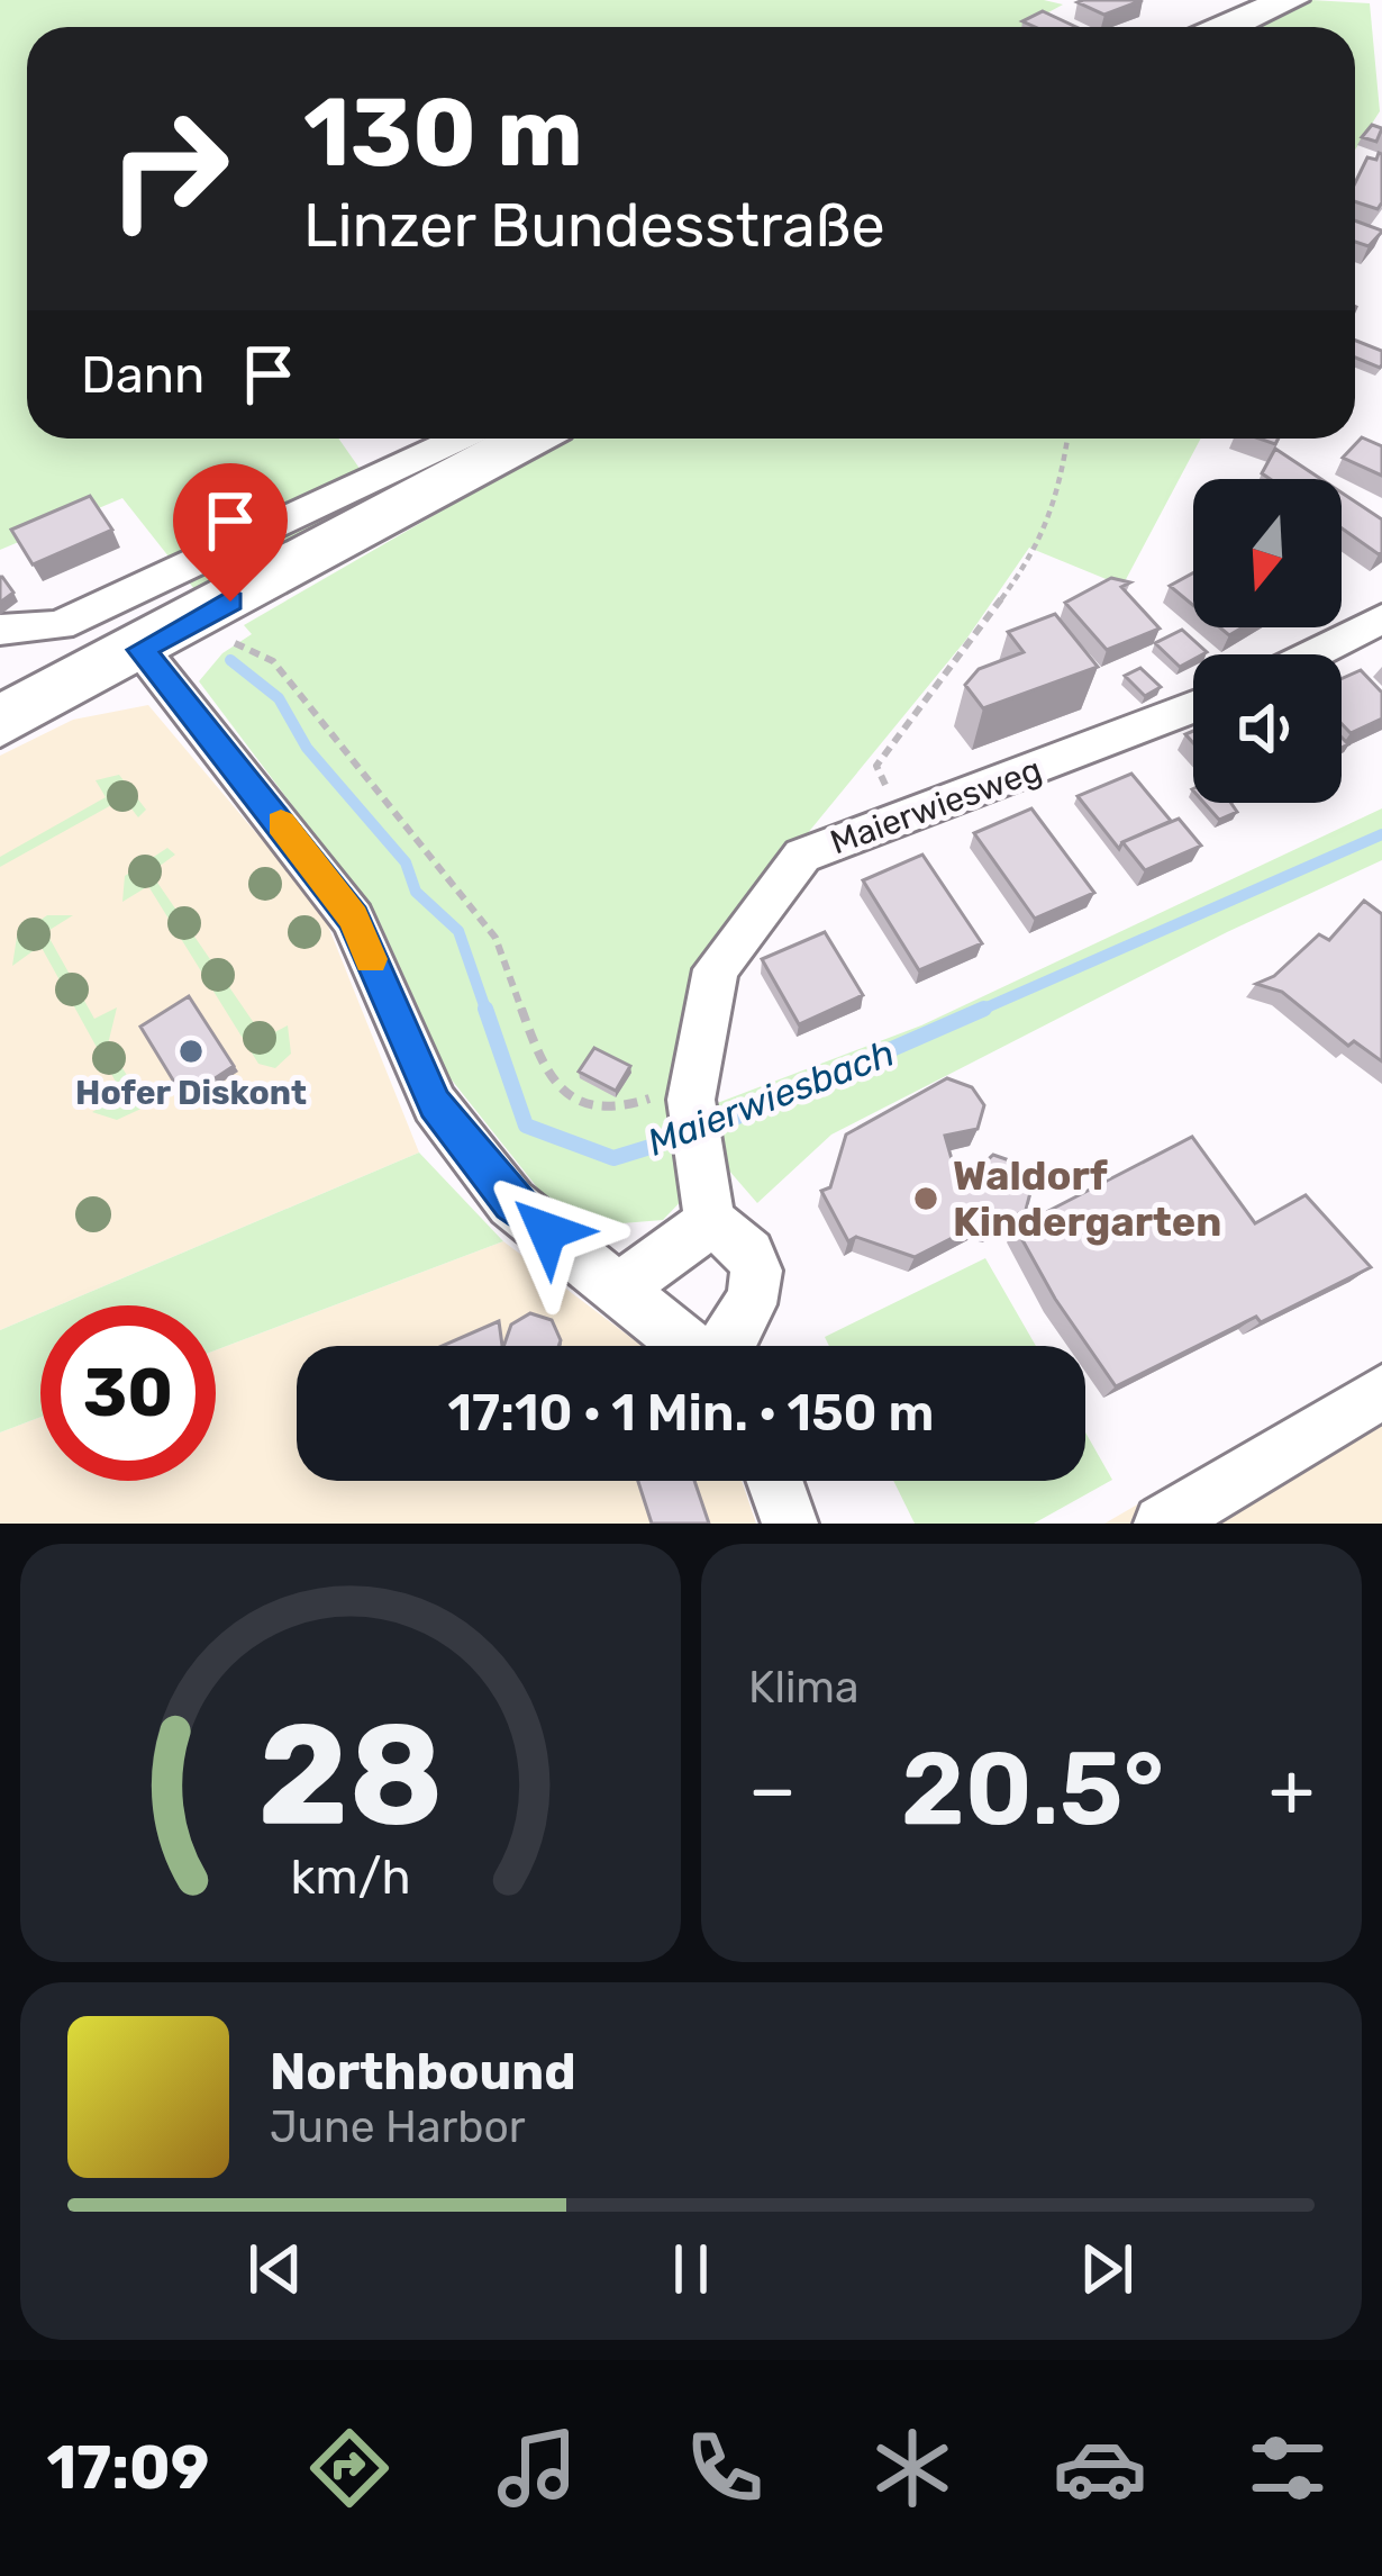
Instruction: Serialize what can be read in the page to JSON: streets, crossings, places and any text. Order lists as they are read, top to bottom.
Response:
{
  "streets": {
    "street": ["Maierwiesweg"]
  },
  "water": ["Maierwiesbach"],
  "places": ["Hofer Diskont", "Waldorf Kindergarten"],
  "north": "bottom",
  "page": {
    "turn": ["130 m", "Linzer Bundesstraße"],
    "then": "Dann",
    "limit": "30",
    "trip": "17:10 · 1 Min. · 150 m",
    "tile": "Klima",
    "heat": ["−", "20.5°", "+"],
    "song": ["Northbound", "June Harbor"],
    "tabs": "17:09",
    "gauge": ["28", "km/h"]
  }
}
